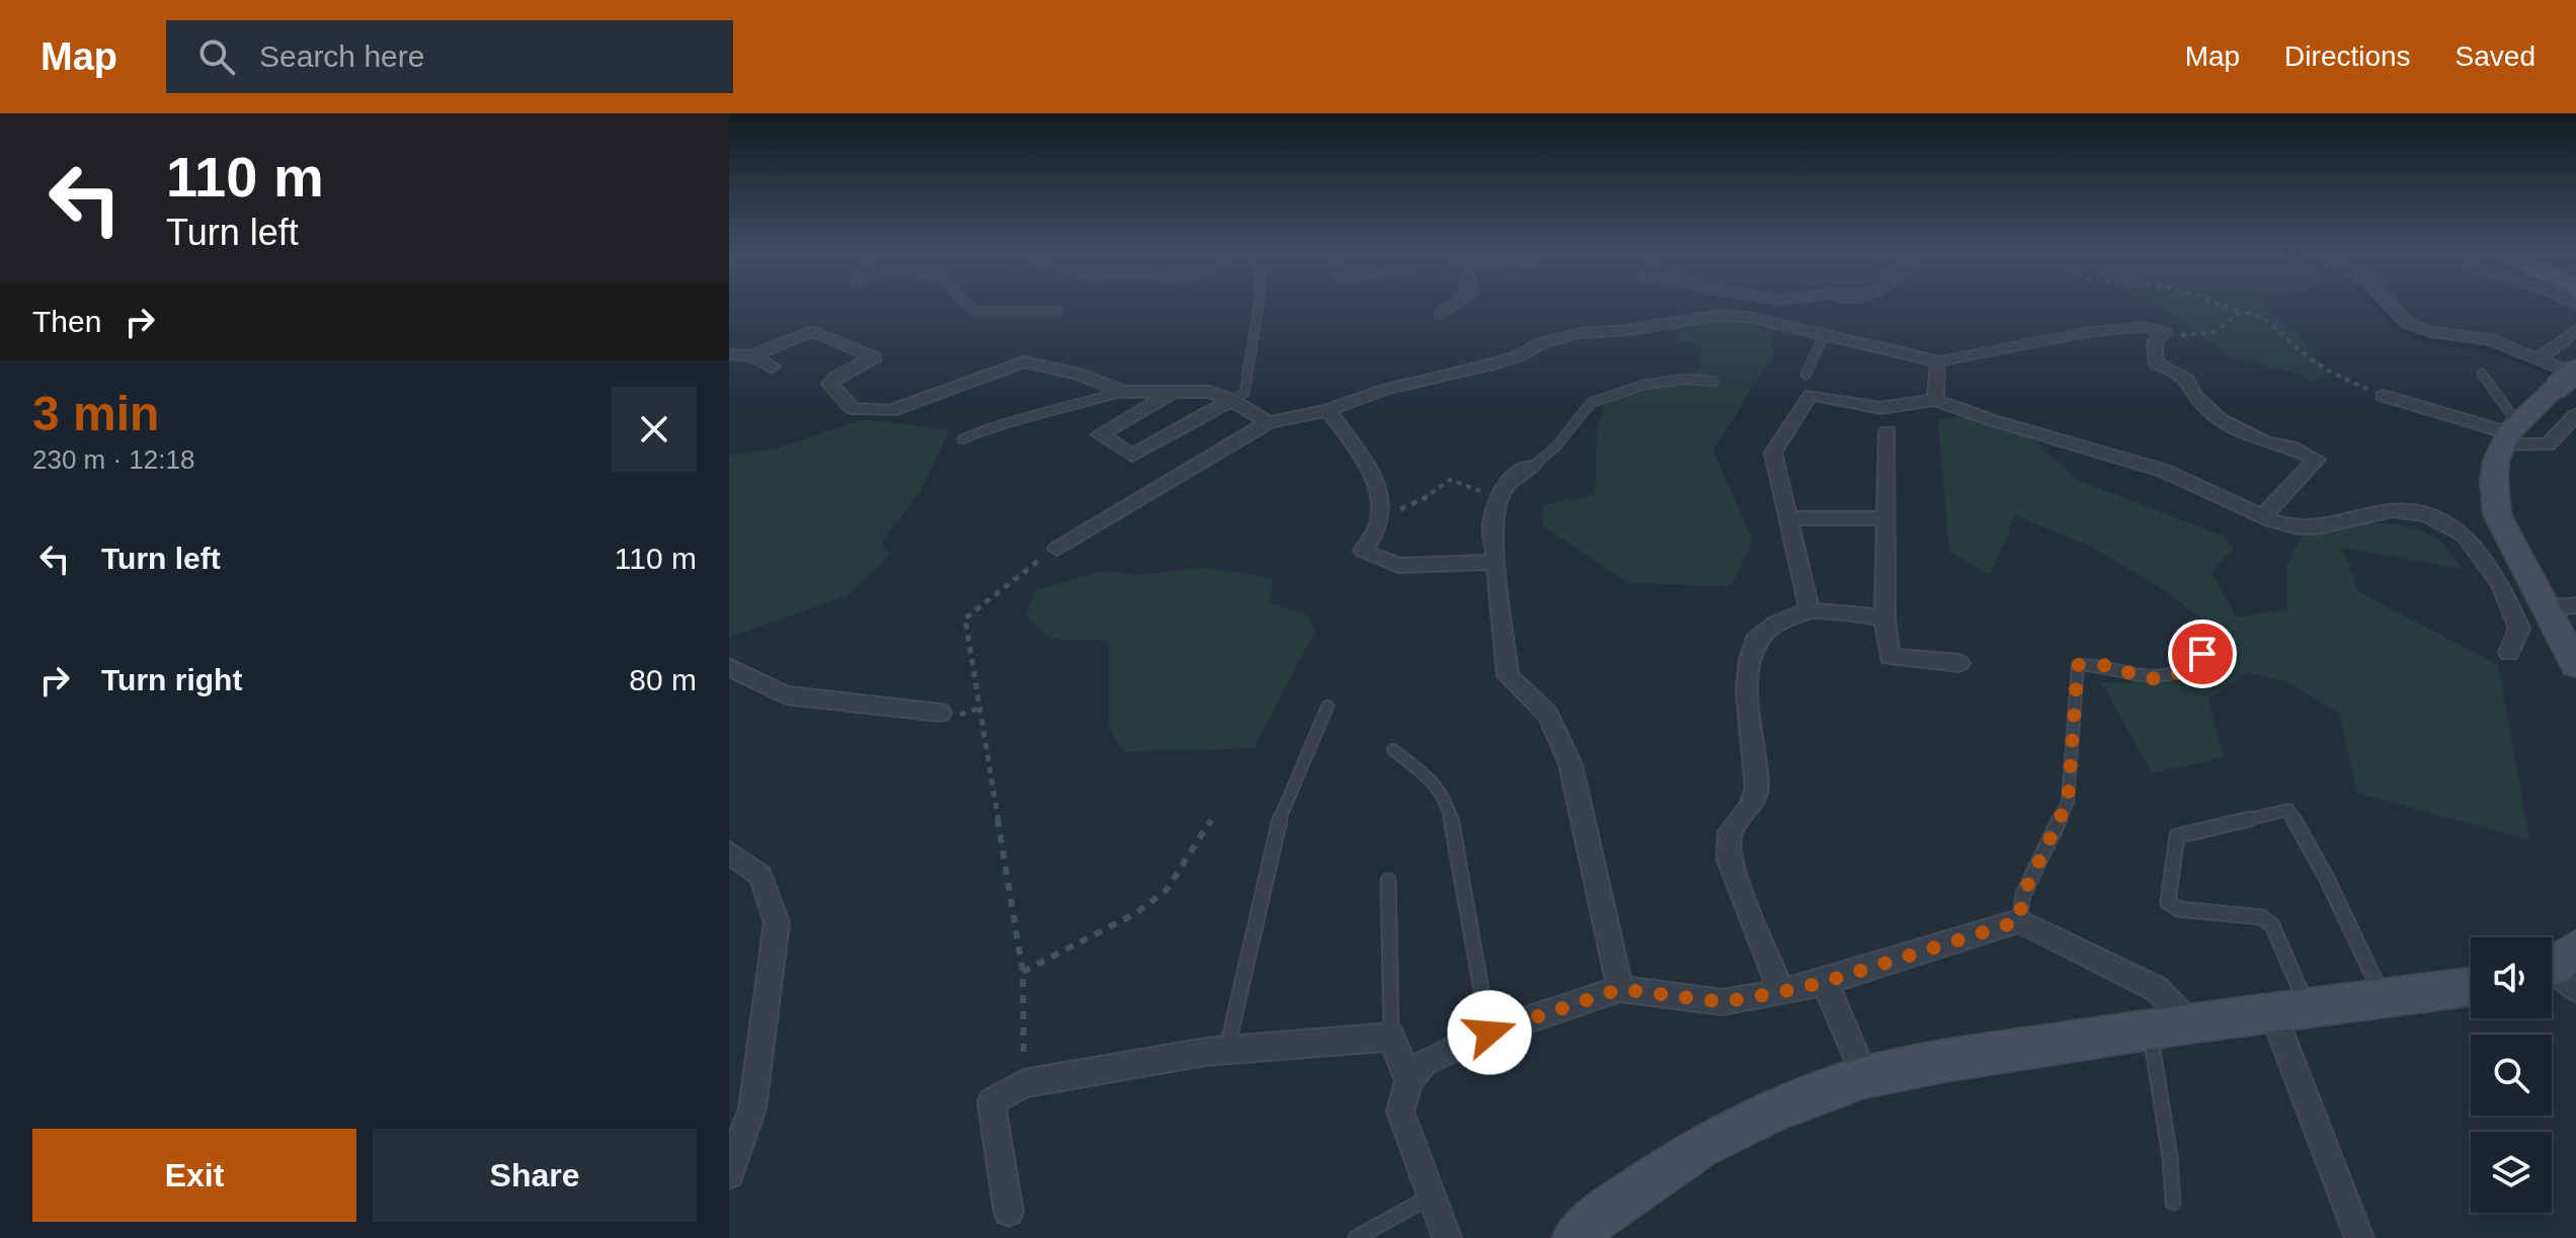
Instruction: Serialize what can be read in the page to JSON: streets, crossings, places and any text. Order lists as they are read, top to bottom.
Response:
{
  "page": {
    "header": "Map",
    "search": "Search here",
    "nav": ["Map", "Directions", "Saved"],
    "turn": ["110 m", "Turn left"],
    "then": "Then",
    "heading": ["3 min", "230 m · 12:18"],
    "list": [
      {
        "name": "Turn left",
        "value": "110 m"
      },
      {
        "name": "Turn right",
        "value": "80 m"
      }
    ],
    "buttons": ["Exit", "Share"]
  }
}
